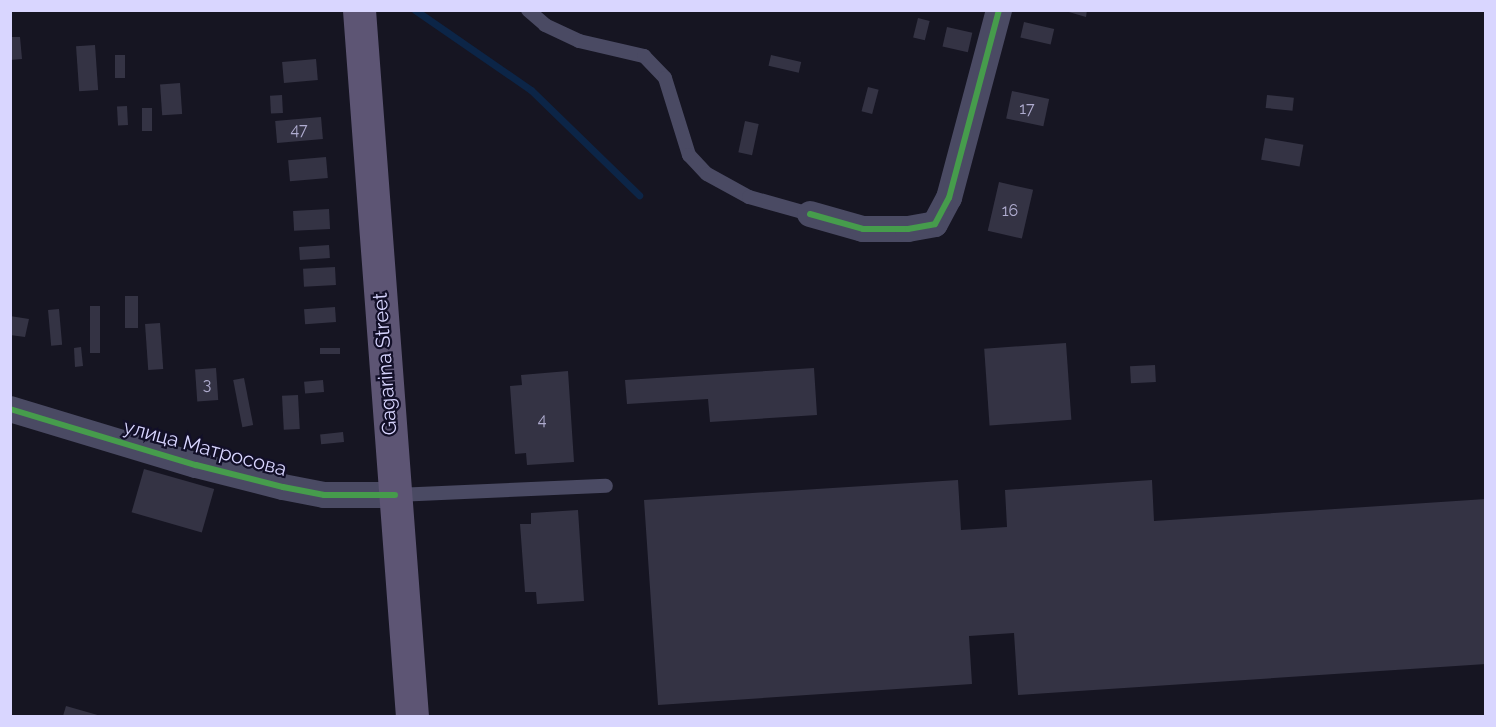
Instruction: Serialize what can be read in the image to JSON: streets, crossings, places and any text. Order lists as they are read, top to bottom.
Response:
{
  "streets": {
    "main road": ["Gagarina Street"],
    "street": ["улица Матросова"]
  },
  "crossings": [
    ["Gagarina Street", "улица Матросова"]
  ],
  "house_numbers": [
    "17",
    "47",
    "16",
    "3",
    "4"
  ]
}
